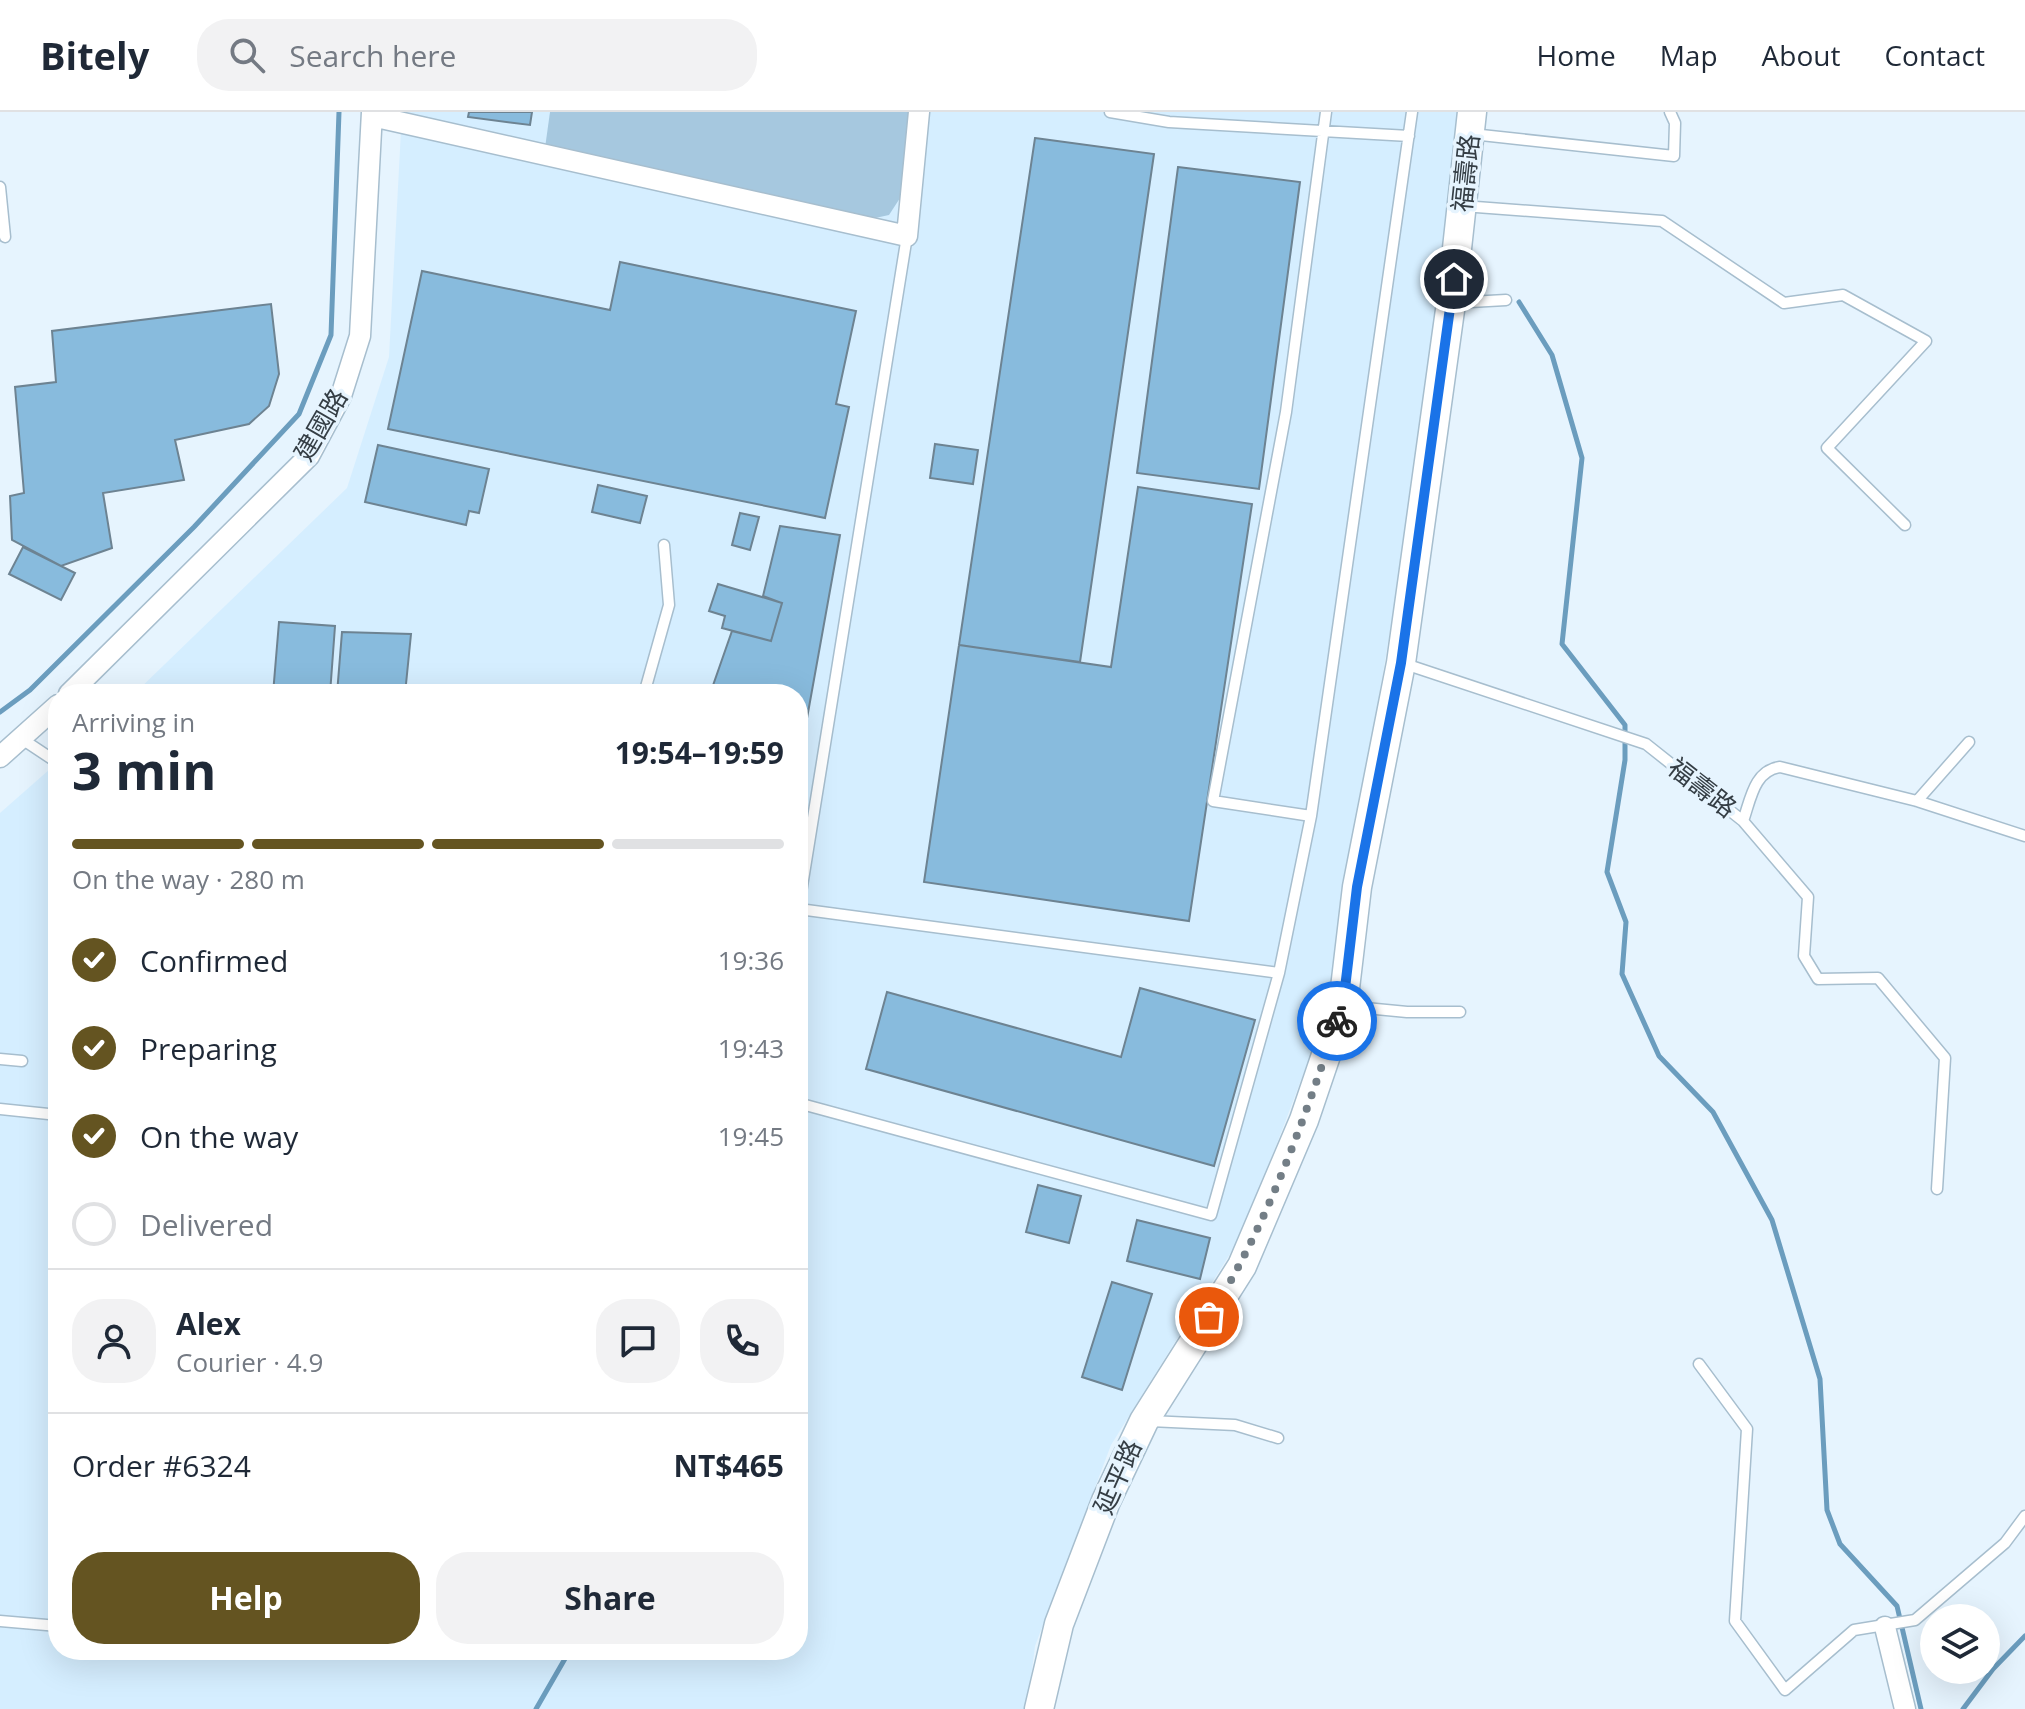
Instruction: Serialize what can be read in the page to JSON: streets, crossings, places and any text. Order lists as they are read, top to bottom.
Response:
{
  "streets": {
    "street": ["福壽路", "建國路", "延平路"]
  },
  "crossings": [
    ["福壽路", "延平路"]
  ],
  "page": {
    "header": "Bitely",
    "search": "Search here",
    "nav": [
      "Home",
      "Map",
      "About",
      "Contact"
    ],
    "heading": ["3 min", "Arriving in", "19:54–19:59"],
    "panel": [
      "Alex",
      "Courier · 4.9",
      "Order #6324",
      "NT$465"
    ],
    "bar": "On the way · 280 m",
    "list": [
      ["Confirmed", "19:36"],
      ["Preparing", "19:43"],
      ["On the way", "19:45"],
      "Delivered"
    ],
    "buttons": ["Help", "Share"]
  }
}
